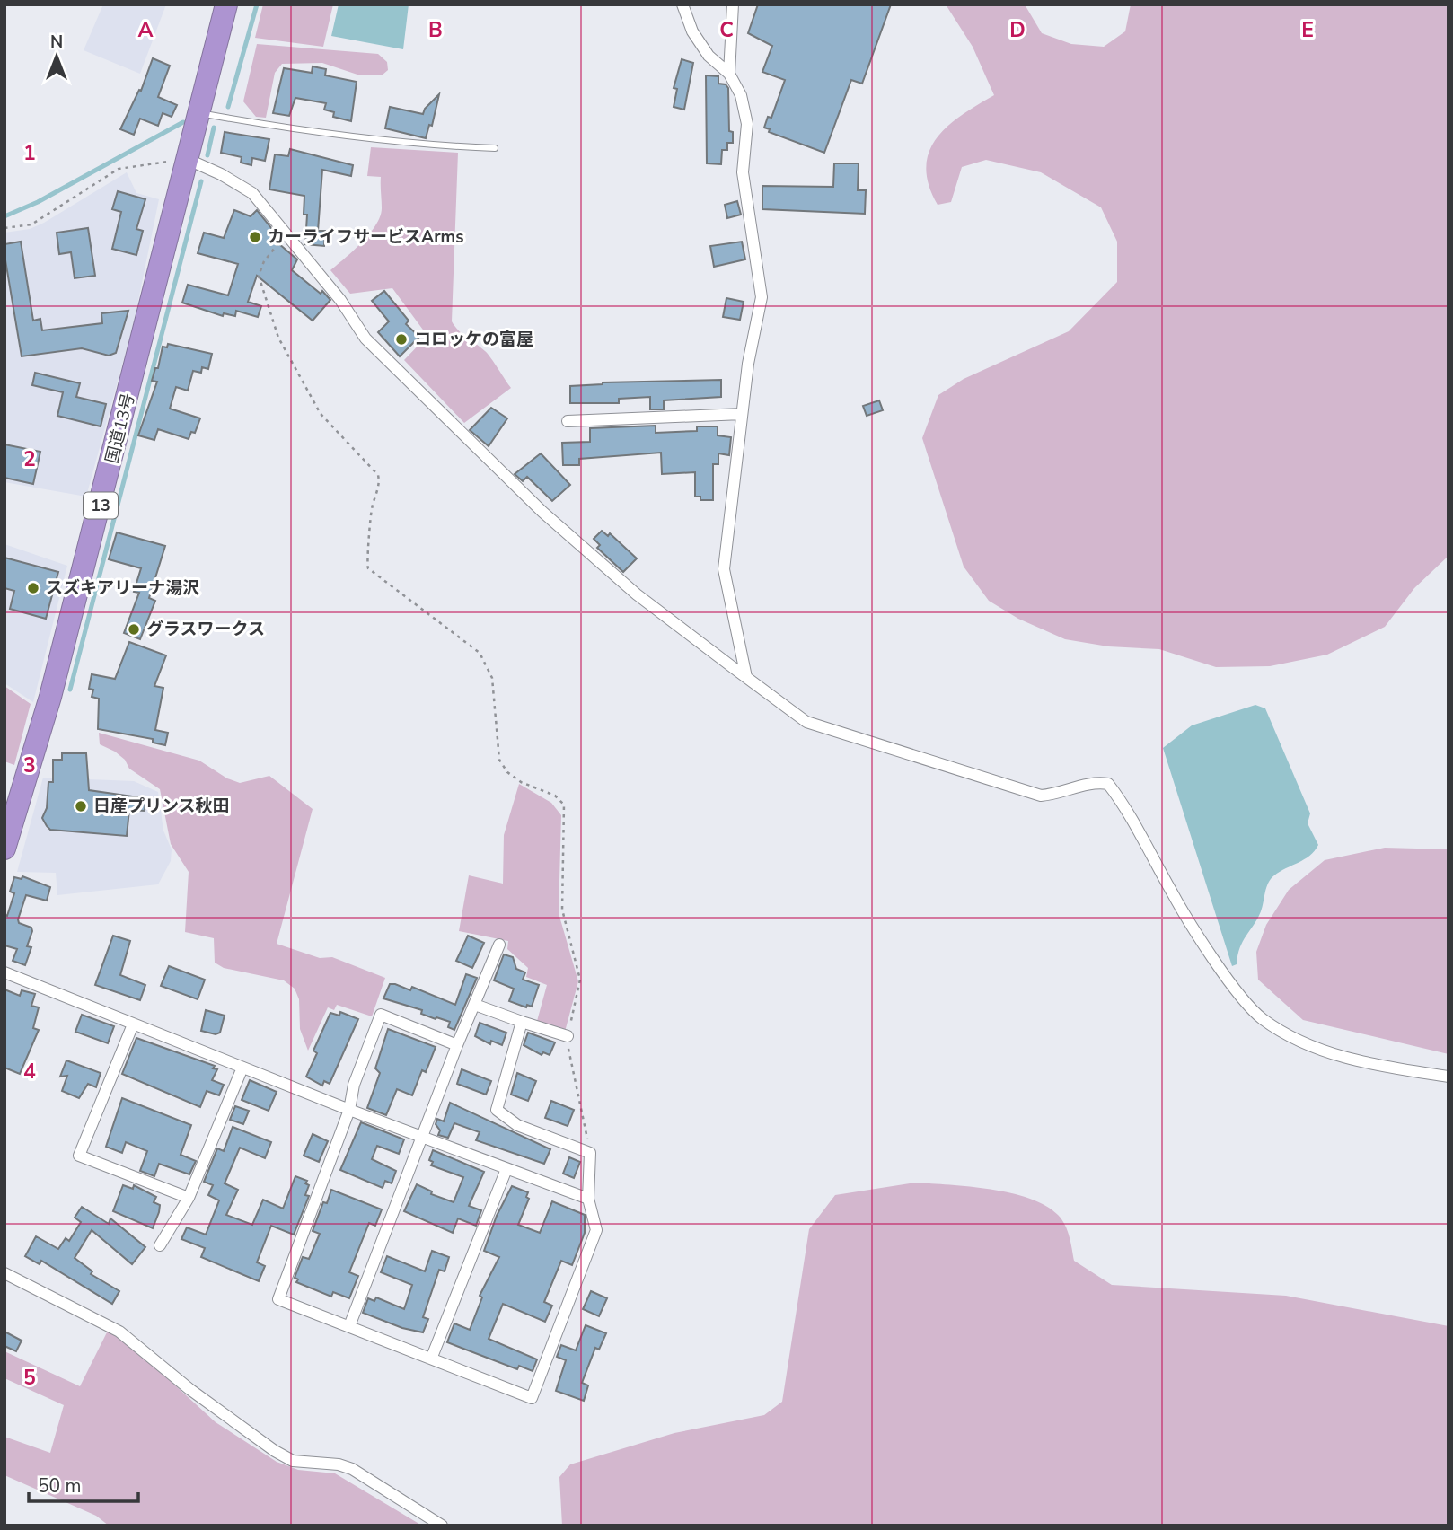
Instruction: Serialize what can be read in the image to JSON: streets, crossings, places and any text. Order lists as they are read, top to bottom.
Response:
{
  "streets": {
    "highway": ["国道13号", "13"]
  },
  "places": [
    "カーライフサービスArms",
    "コロッケの富屋",
    "スズキアリーナ湯沢",
    "グラスワークス",
    "日産プリンス秋田"
  ],
  "scale_bar": "50 m",
  "north": "top",
  "grid": {
    "columns": [
      "A",
      "B",
      "C",
      "D",
      "E"
    ],
    "rows": [
      "1",
      "2",
      "3",
      "4",
      "5"
    ]
  }
}
